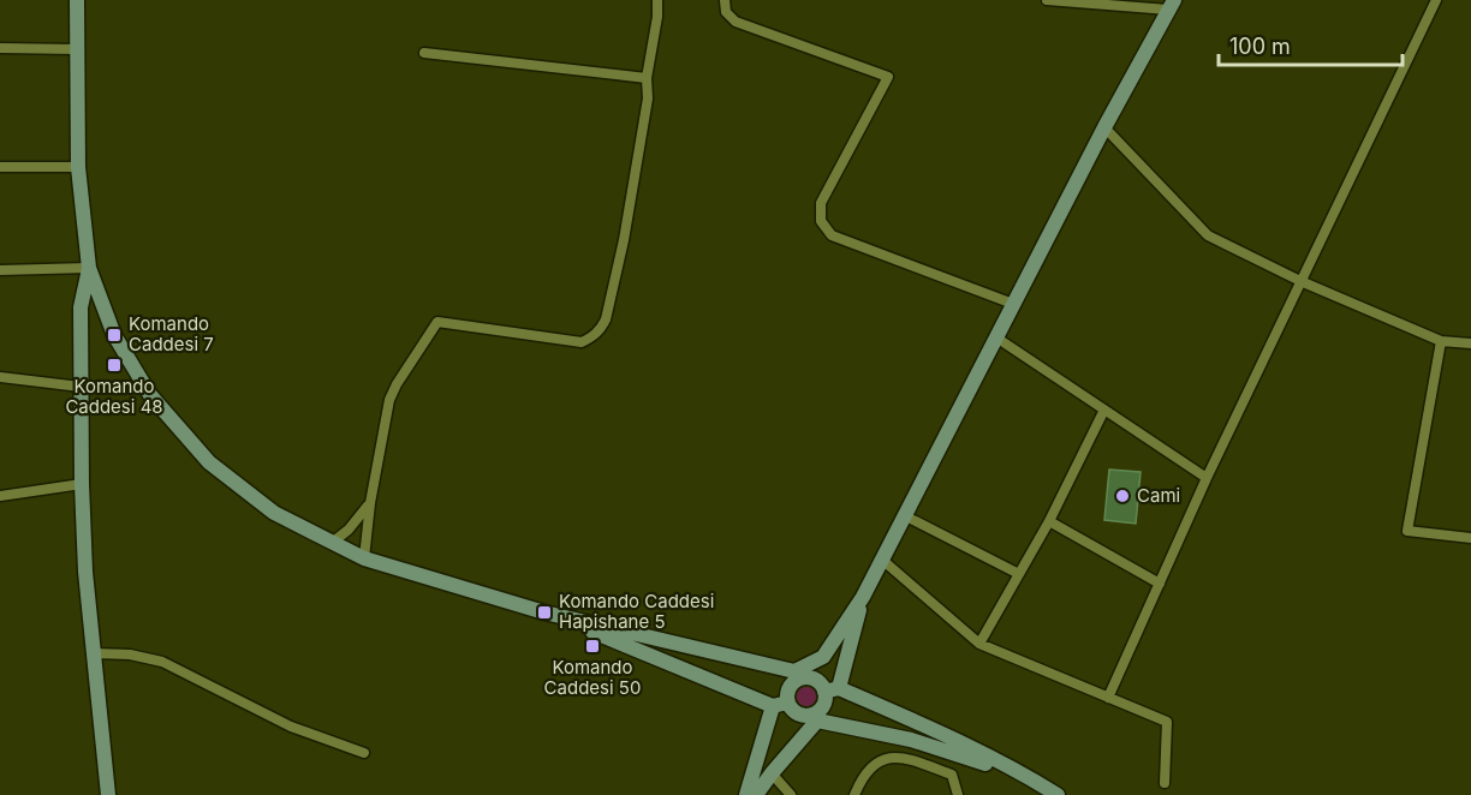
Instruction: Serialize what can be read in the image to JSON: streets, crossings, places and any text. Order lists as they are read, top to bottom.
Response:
{
  "places": {
    "transit": [
      "Komando Caddesi 7",
      "Komando Caddesi 48",
      "Komando Caddesi Hapishane 5",
      "Komando Caddesi 50"
    ],
    "other": ["Cami"]
  },
  "scale_bar": "100 m"
}
